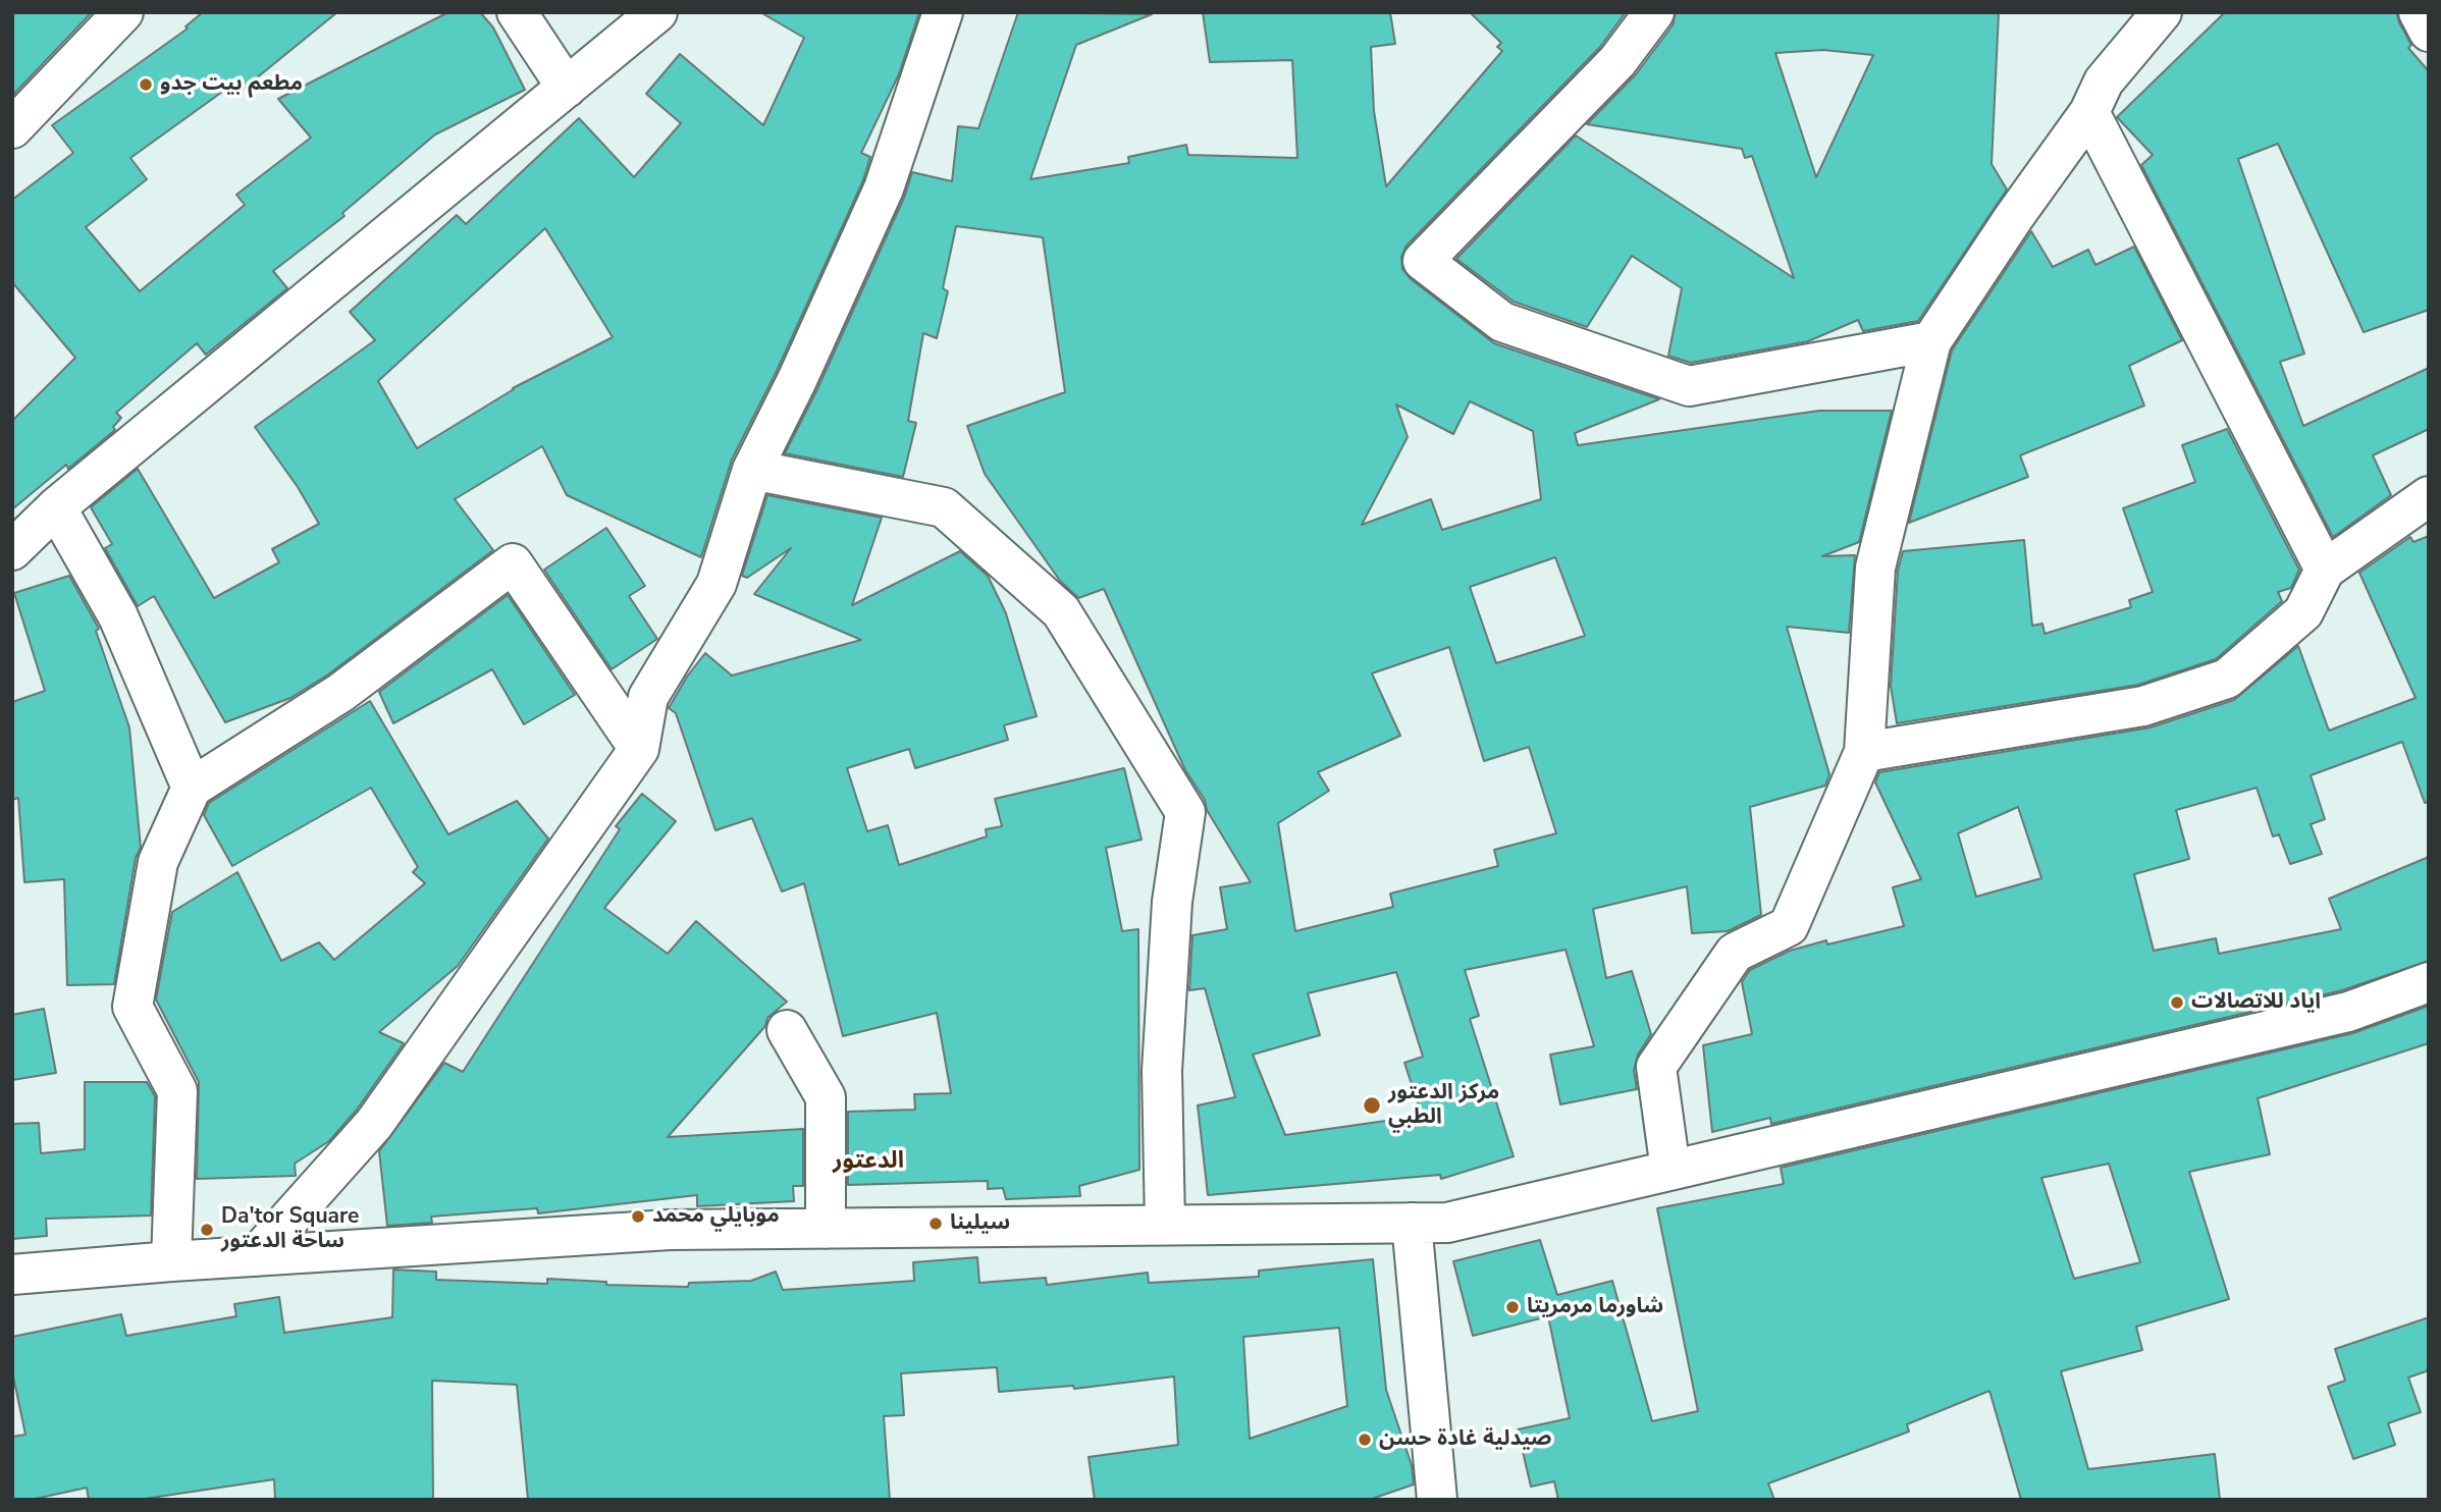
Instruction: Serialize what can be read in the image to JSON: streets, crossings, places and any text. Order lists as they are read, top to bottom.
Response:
{
  "districts": ["الدعتور"],
  "places": [
    "مطعم بيت جدو",
    "اياد للاتصالات",
    "مركز الدعتور الطبي",
    "موبايلي محمد",
    "سيلينا",
    "Da'tor Square ساحة الدعتور",
    "شاورما مرمريتا",
    "صيدلية غادة حسن"
  ]
}
